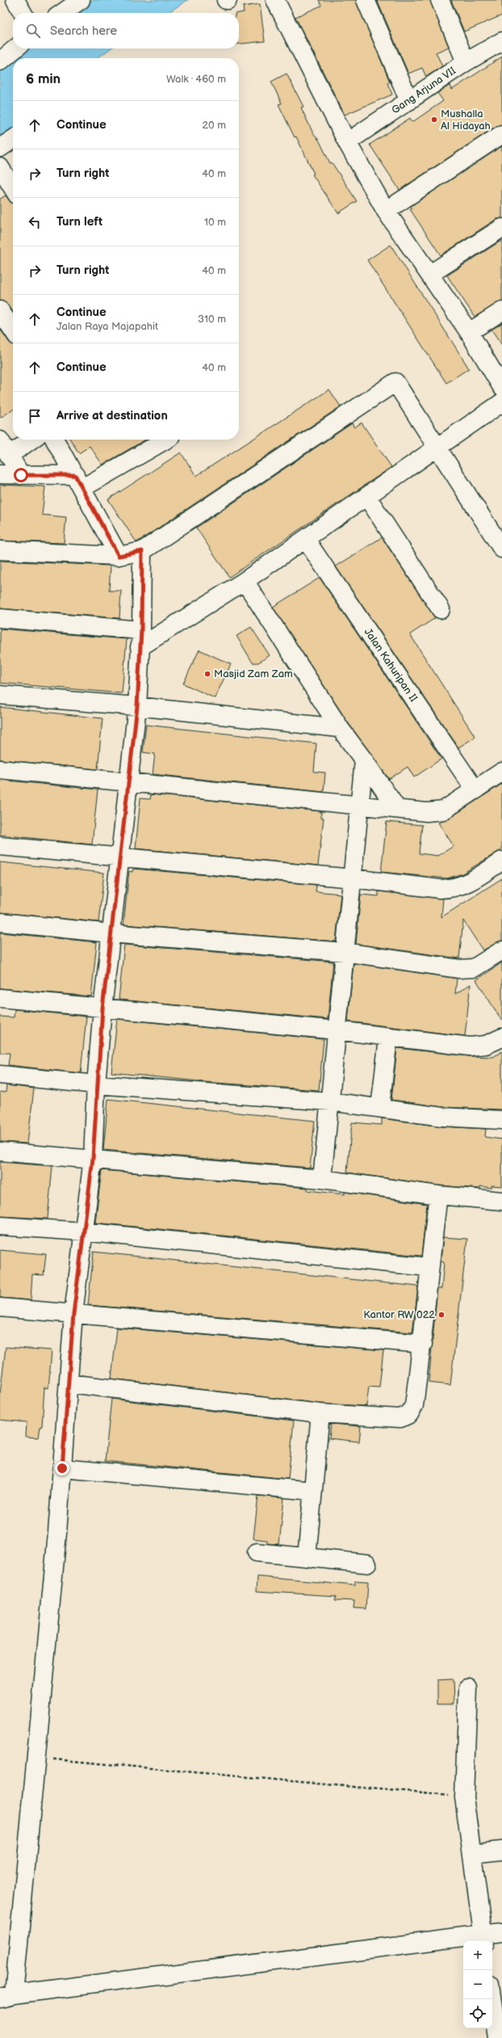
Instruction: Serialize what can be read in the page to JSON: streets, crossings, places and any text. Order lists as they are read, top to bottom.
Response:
{
  "streets": {
    "street": ["Gang Arjuna VII", "Jalan Kahuripan II"]
  },
  "places": ["Mushalla Al Hidayah", "Masjid Zam Zam", "Kantor RW 022"],
  "page": {
    "search": "Search here",
    "heading": ["6 min", "Walk · 460 m"],
    "list": [
      ["Continue", "20 m"],
      ["Turn right", "40 m"],
      ["Turn left", "10 m"],
      ["Turn right", "40 m"],
      ["Continue", "Jalan Raya Majapahit", "310 m"],
      ["Continue", "40 m"],
      "Arrive at destination"
    ],
    "map_buttons": ["+", "−"]
  }
}
